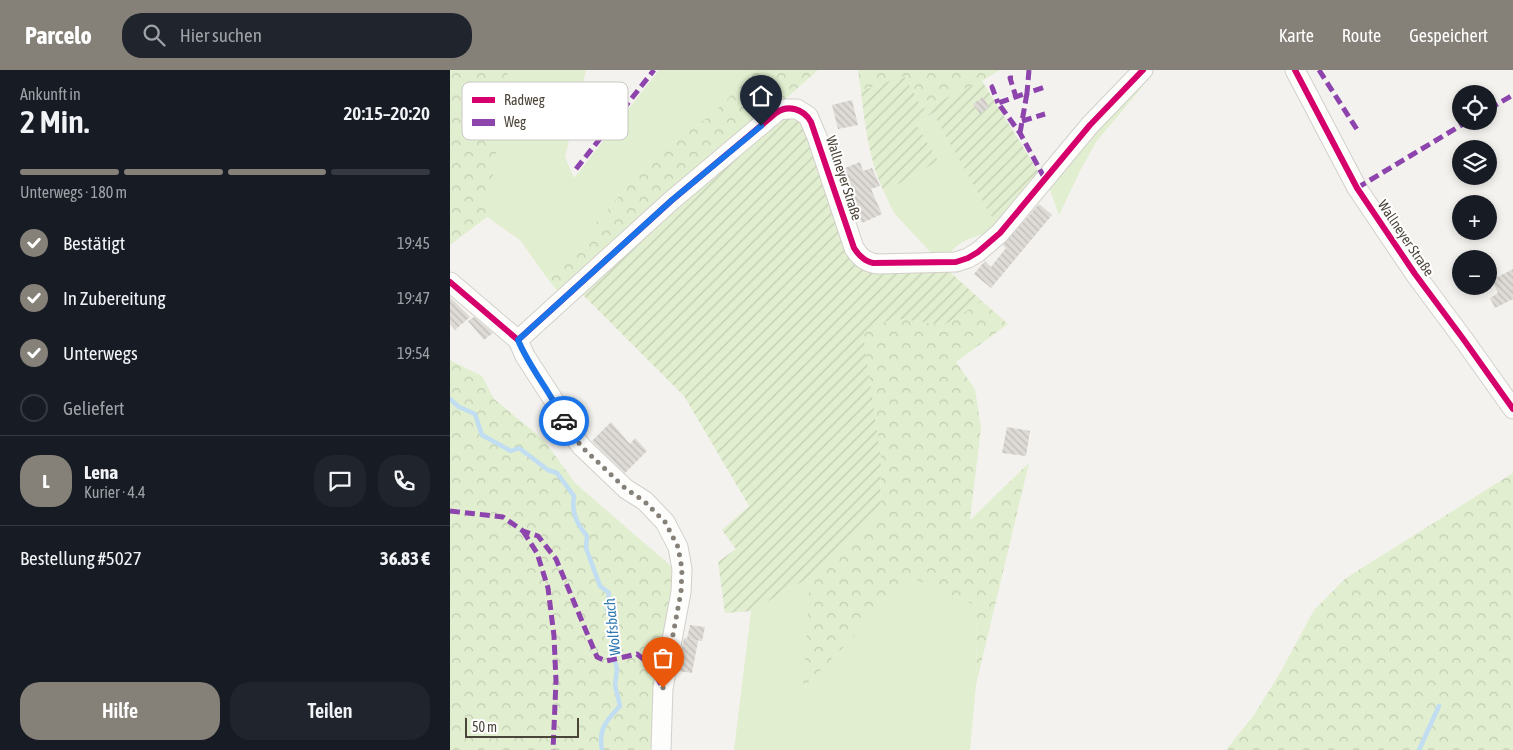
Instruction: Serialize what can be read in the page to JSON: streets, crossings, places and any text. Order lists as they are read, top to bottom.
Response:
{
  "streets": {
    "street": ["Wallneyer Straße"]
  },
  "water": ["Wolfsbach"],
  "legend": ["Radweg", "Weg"],
  "scale_bar": "50 m",
  "page": {
    "header": "Parcelo",
    "search": "Hier suchen",
    "nav": ["Karte", "Route", "Gespeichert"],
    "heading": ["2 Min.", "Ankunft in", "20:15–20:20"],
    "panel": [
      "Lena",
      "Kurier · 4.4",
      "Bestellung #5027",
      "36.83 €"
    ],
    "map_buttons": ["+", "−"],
    "bar": "Unterwegs · 180 m",
    "list": [
      ["Bestätigt", "19:45"],
      ["In Zubereitung", "19:47"],
      ["Unterwegs", "19:54"],
      "Geliefert"
    ],
    "round": "L",
    "buttons": ["Hilfe", "Teilen"],
    "scale": "50 m"
  }
}
